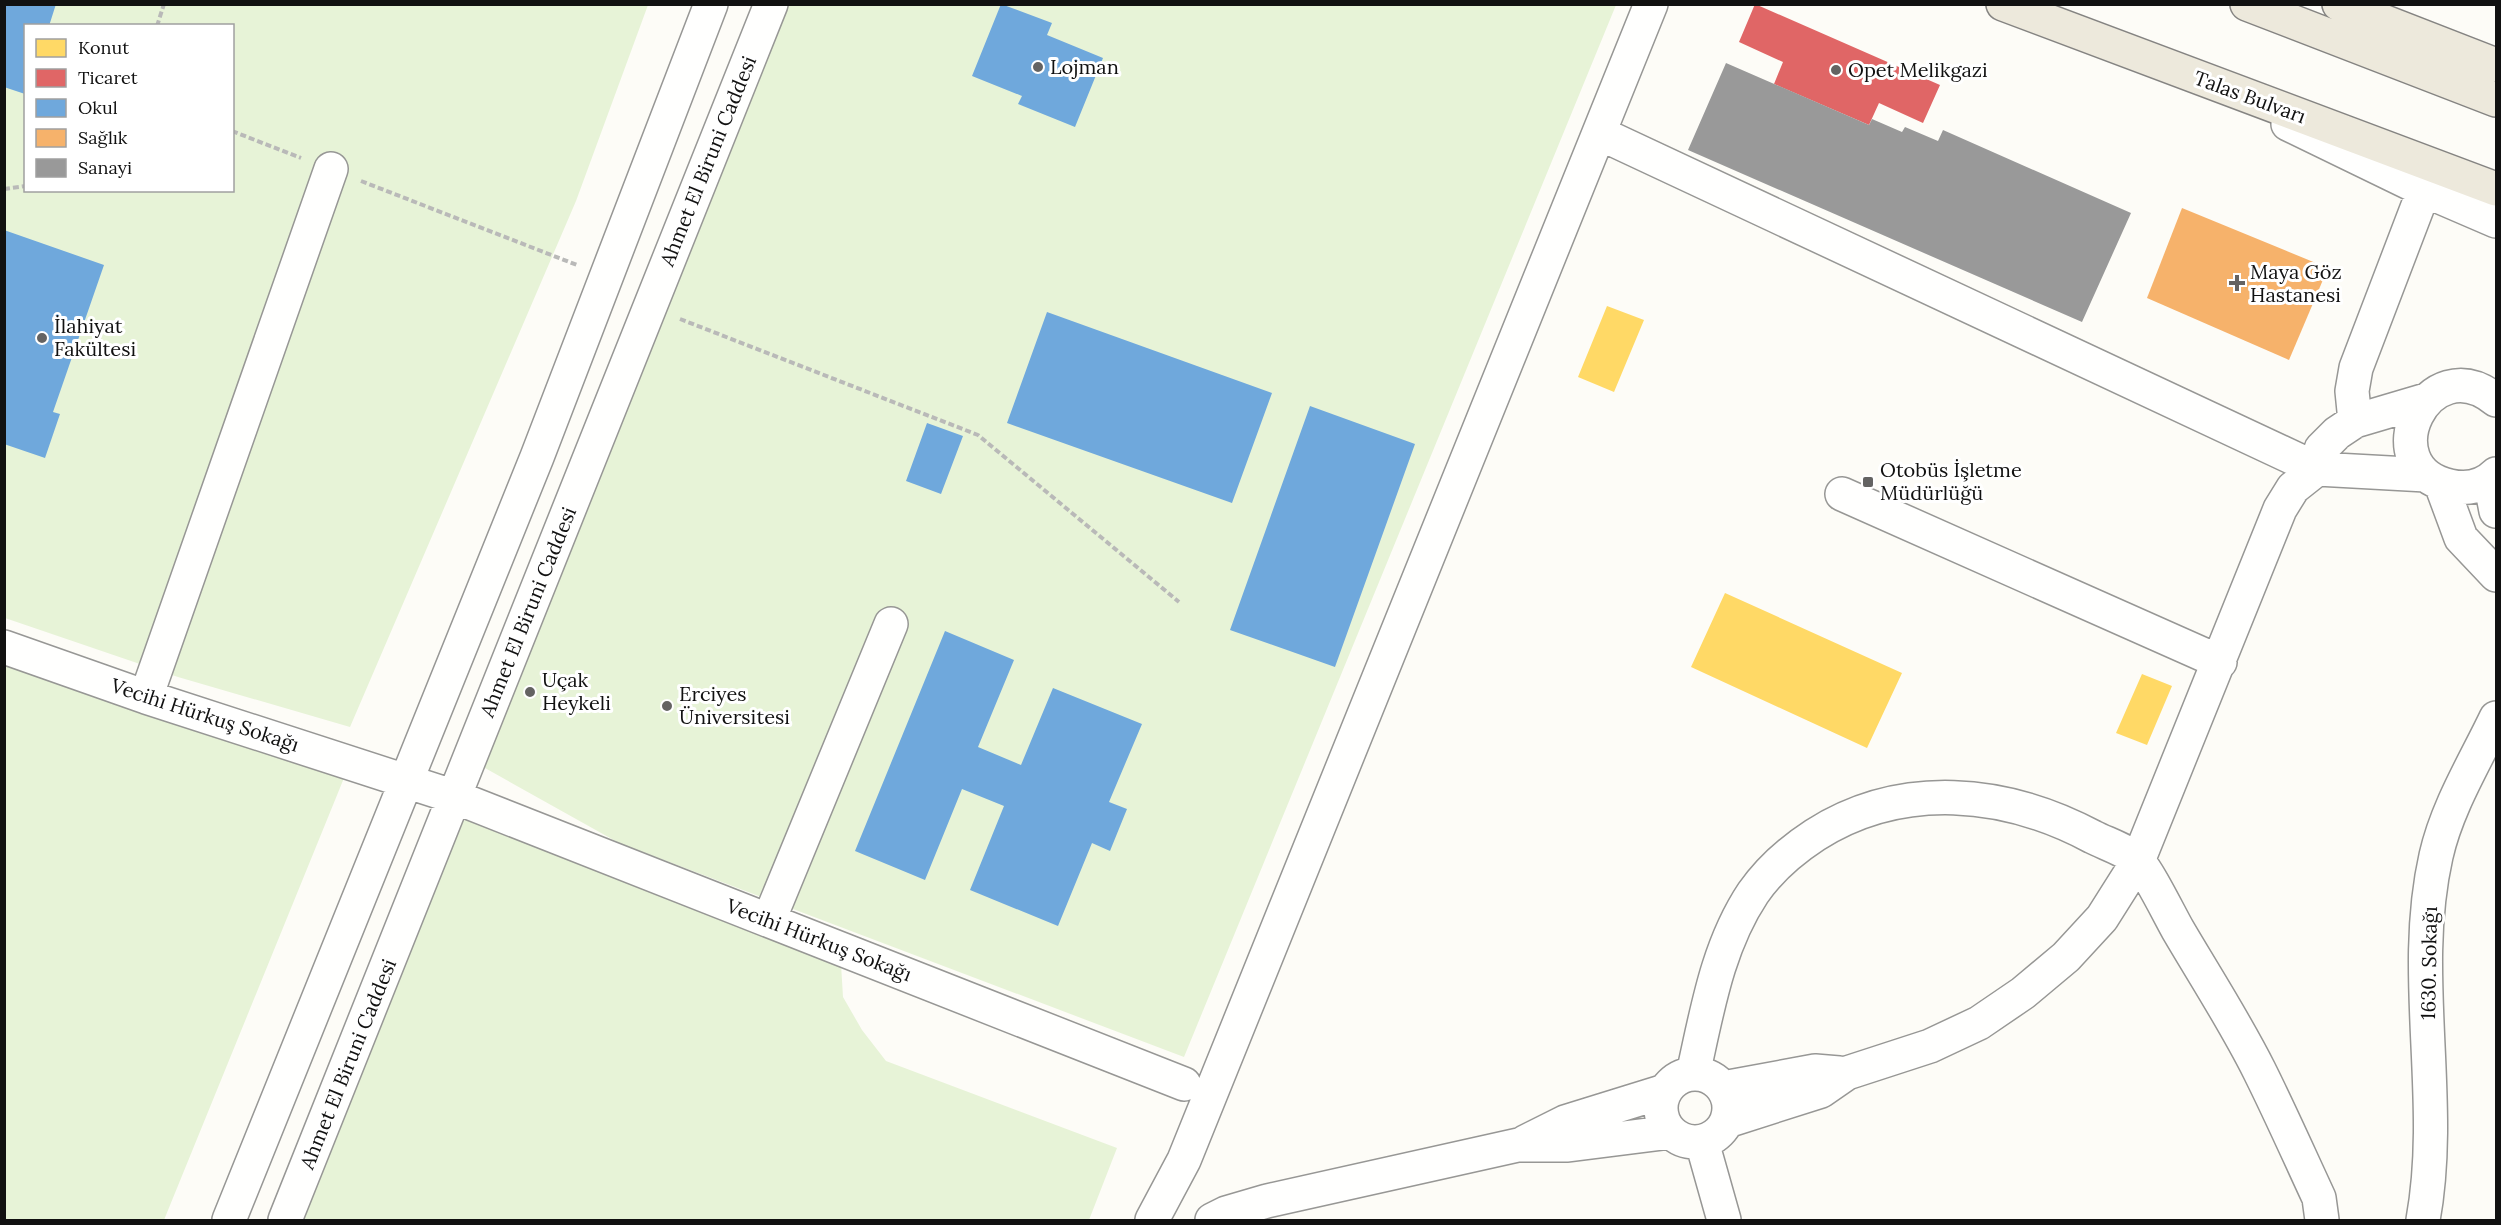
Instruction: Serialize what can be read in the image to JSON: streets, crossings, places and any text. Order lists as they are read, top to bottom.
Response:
{
  "streets": {
    "main road": ["Talas Bulvarı"],
    "street": ["Ahmet El Biruni Caddesi", "Vecihi Hürkuş Sokağı", "1630. Sokağı"]
  },
  "crossings": [
    ["Ahmet El Biruni Caddesi", "Vecihi Hürkuş Sokağı"]
  ],
  "places": {
    "other": [
      "Lojman",
      "Opet Melikgazi",
      "İlahiyat Fakültesi",
      "Uçak Heykeli",
      "Erciyes Üniversitesi"
    ],
    "health": ["Maya Göz Hastanesi"],
    "transit": ["Otobüs İşletme Müdürlüğü"]
  },
  "legend": [
    "Konut",
    "Ticaret",
    "Okul",
    "Sağlık",
    "Sanayi"
  ]
}
